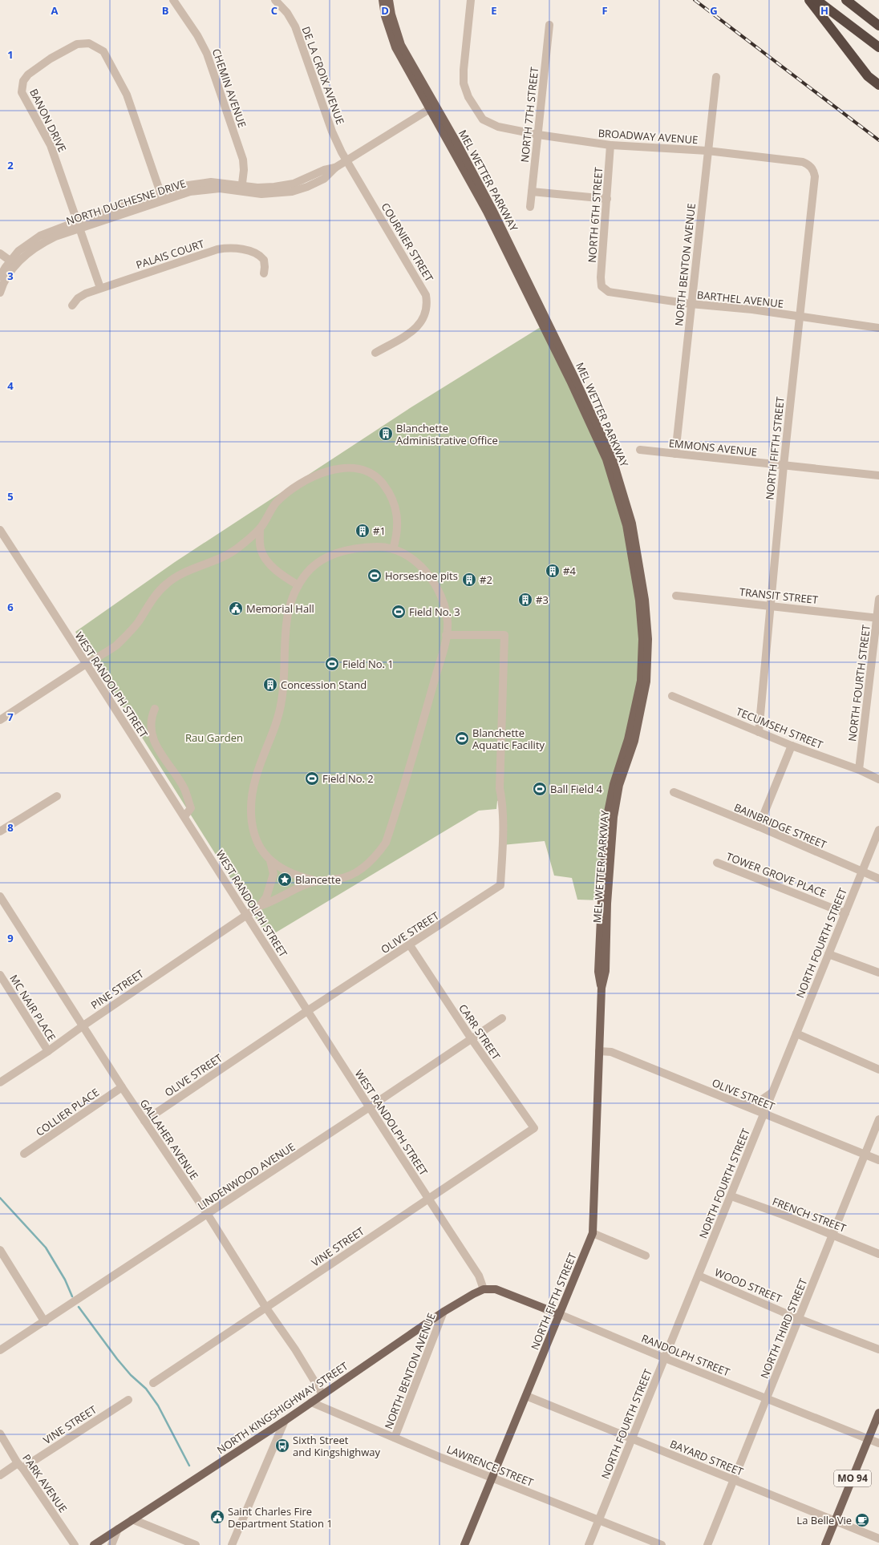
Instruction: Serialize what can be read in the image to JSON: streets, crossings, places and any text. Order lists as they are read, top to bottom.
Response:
{
  "streets": {
    "main road": [
      "MEL WETTER PARKWAY",
      "NORTH FIFTH STREET",
      "RANDOLPH STREET",
      "NORTH KINGSHIGHWAY STREET",
      "MO 94"
    ],
    "street": [
      "DE LA CROIX AVENUE",
      "CHEMIN AVENUE",
      "NORTH 7TH STREET",
      "BANON DRIVE",
      "BROADWAY AVENUE",
      "NORTH DUCHESNE DRIVE",
      "NORTH 6TH STREET",
      "COURNIER STREET",
      "PALAIS COURT",
      "NORTH BENTON AVENUE",
      "BARTHEL AVENUE",
      "EMMONS AVENUE",
      "TRANSIT STREET",
      "NORTH FOURTH STREET",
      "WEST RANDOLPH STREET",
      "TECUMSEH STREET",
      "BAINBRIDGE STREET",
      "TOWER GROVE PLACE",
      "OLIVE STREET",
      "PINE STREET",
      "MC NAIR PLACE",
      "CARR STREET",
      "COLLIER PLACE",
      "GALLAHER AVENUE",
      "LINDENWOOD AVENUE",
      "FRENCH STREET",
      "VINE STREET",
      "WOOD STREET",
      "NORTH THIRD STREET",
      "BAYARD STREET",
      "LAWRENCE STREET",
      "PARK AVENUE"
    ]
  },
  "crossings": [
    ["DE LA CROIX AVENUE", "NORTH DUCHESNE DRIVE"],
    ["DE LA CROIX AVENUE", "COURNIER STREET"],
    ["CHEMIN AVENUE", "NORTH DUCHESNE DRIVE"],
    ["NORTH 7TH STREET", "BROADWAY AVENUE"],
    ["BANON DRIVE", "NORTH DUCHESNE DRIVE"],
    ["BANON DRIVE", "PALAIS COURT"],
    ["BROADWAY AVENUE", "NORTH 6TH STREET"],
    ["BROADWAY AVENUE", "NORTH BENTON AVENUE"],
    ["BROADWAY AVENUE", "NORTH FIFTH STREET"],
    ["MEL WETTER PARKWAY", "NORTH DUCHESNE DRIVE"],
    ["MEL WETTER PARKWAY", "NORTH FIFTH STREET"],
    ["MEL WETTER PARKWAY", "OLIVE STREET"],
    ["NORTH DUCHESNE DRIVE", "COURNIER STREET"],
    ["NORTH 6TH STREET", "BARTHEL AVENUE"],
    ["NORTH BENTON AVENUE", "BARTHEL AVENUE"],
    ["NORTH BENTON AVENUE", "EMMONS AVENUE"],
    ["NORTH BENTON AVENUE", "NORTH KINGSHIGHWAY STREET"],
    ["NORTH BENTON AVENUE", "LAWRENCE STREET"],
    ["BARTHEL AVENUE", "NORTH FIFTH STREET"],
    ["EMMONS AVENUE", "NORTH FIFTH STREET"],
    ["NORTH FIFTH STREET", "TRANSIT STREET"],
    ["NORTH FIFTH STREET", "TECUMSEH STREET"],
    ["NORTH FIFTH STREET", "OLIVE STREET"],
    ["NORTH FIFTH STREET", "RANDOLPH STREET"],
    ["NORTH FIFTH STREET", "BAYARD STREET"],
    ["NORTH FIFTH STREET", "LAWRENCE STREET"],
    ["TRANSIT STREET", "NORTH FOURTH STREET"],
    ["NORTH FOURTH STREET", "TECUMSEH STREET"],
    ["NORTH FOURTH STREET", "BAINBRIDGE STREET"],
    ["NORTH FOURTH STREET", "TOWER GROVE PLACE"],
    ["NORTH FOURTH STREET", "OLIVE STREET"],
    ["NORTH FOURTH STREET", "FRENCH STREET"],
    ["NORTH FOURTH STREET", "WOOD STREET"],
    ["NORTH FOURTH STREET", "RANDOLPH STREET"],
    ["NORTH FOURTH STREET", "BAYARD STREET"],
    ["NORTH FOURTH STREET", "LAWRENCE STREET"],
    ["WEST RANDOLPH STREET", "OLIVE STREET"],
    ["WEST RANDOLPH STREET", "PINE STREET"],
    ["WEST RANDOLPH STREET", "LINDENWOOD AVENUE"],
    ["WEST RANDOLPH STREET", "VINE STREET"],
    ["WEST RANDOLPH STREET", "RANDOLPH STREET"],
    ["WEST RANDOLPH STREET", "NORTH KINGSHIGHWAY STREET"],
    ["OLIVE STREET", "CARR STREET"],
    ["OLIVE STREET", "GALLAHER AVENUE"],
    ["OLIVE STREET", "NORTH THIRD STREET"],
    ["PINE STREET", "MC NAIR PLACE"],
    ["PINE STREET", "GALLAHER AVENUE"],
    ["CARR STREET", "LINDENWOOD AVENUE"],
    ["CARR STREET", "VINE STREET"],
    ["COLLIER PLACE", "GALLAHER AVENUE"],
    ["GALLAHER AVENUE", "LINDENWOOD AVENUE"],
    ["GALLAHER AVENUE", "VINE STREET"],
    ["GALLAHER AVENUE", "NORTH KINGSHIGHWAY STREET"],
    ["FRENCH STREET", "NORTH THIRD STREET"],
    ["VINE STREET", "PARK AVENUE"],
    ["WOOD STREET", "NORTH THIRD STREET"],
    ["NORTH THIRD STREET", "RANDOLPH STREET"],
    ["NORTH THIRD STREET", "BAYARD STREET"],
    ["RANDOLPH STREET", "NORTH KINGSHIGHWAY STREET"],
    ["RANDOLPH STREET", "MO 94"],
    ["NORTH KINGSHIGHWAY STREET", "LAWRENCE STREET"],
    ["BAYARD STREET", "MO 94"]
  ],
  "parks": ["Rau Garden"],
  "places": {
    "building": [
      "Blanchette Administrative Office",
      "#1",
      "#4",
      "#2",
      "#3",
      "Concession Stand"
    ],
    "sports": [
      "Horseshoe pits",
      "Field No. 3",
      "Field No. 1",
      "Blanchette Aquatic Facility",
      "Field No. 2",
      "Ball Field 4"
    ],
    "public building": ["Memorial Hall", "Saint Charles Fire Department Station 1"],
    "place": ["Blancette"],
    "bus stop": ["Sixth Street and Kingshighway"],
    "cafe": ["La Belle Vie"]
  },
  "grid": {
    "columns": [
      "A",
      "B",
      "C",
      "D",
      "E",
      "F",
      "G",
      "H"
    ],
    "rows": [
      "1",
      "2",
      "3",
      "4",
      "5",
      "6",
      "7",
      "8",
      "9"
    ]
  }
}
